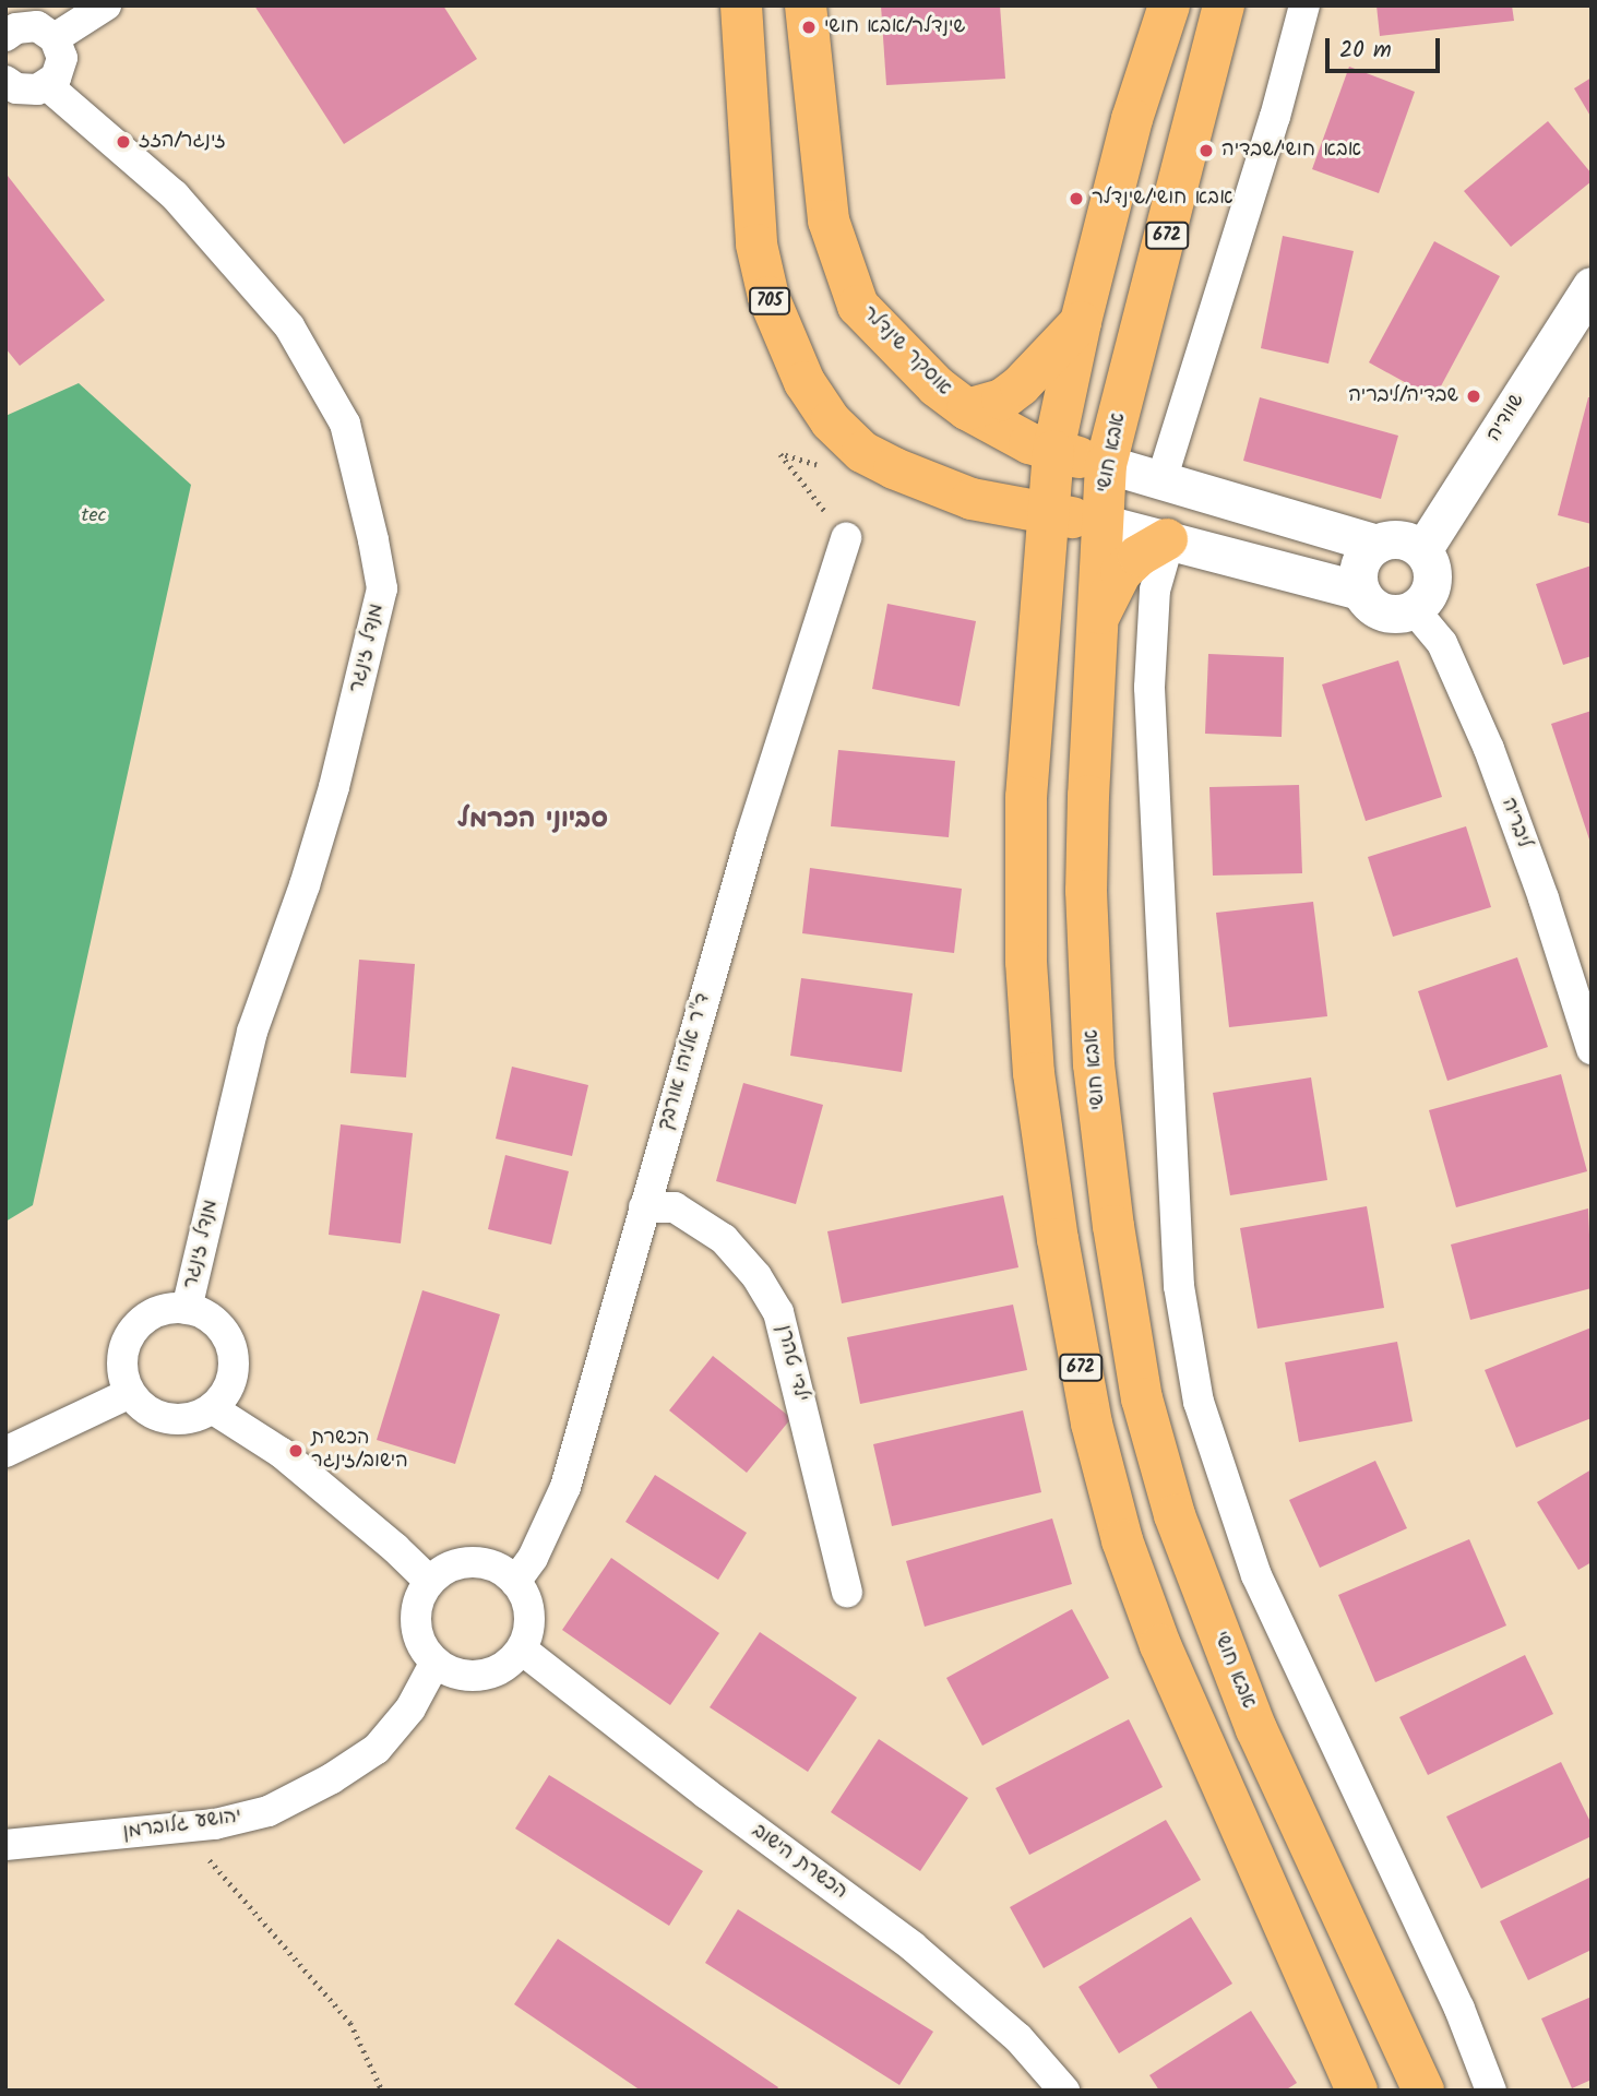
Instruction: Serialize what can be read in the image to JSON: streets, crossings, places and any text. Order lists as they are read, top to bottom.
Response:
{
  "streets": {
    "main road": [
      "672",
      "705",
      "אוסקר שינדלר",
      "אבא חושי"
    ],
    "street": [
      "שוודיה",
      "מנדל זינגר",
      "ליבריה",
      "ד\"ר אליהו אורבך",
      "ילדי טהרן",
      "יהושע גלוברמן",
      "הכשרת הישוב"
    ]
  },
  "crossings": [
    ["672", "705"],
    ["672", "אוסקר שינדלר"],
    ["אוסקר שינדלר", "אבא חושי"],
    ["שוודיה", "ליבריה"],
    ["ד\"ר אליהו אורבך", "ילדי טהרן"],
    ["ד\"ר אליהו אורבך", "יהושע גלוברמן"],
    ["ד\"ר אליהו אורבך", "הכשרת הישוב"],
    ["יהושע גלוברמן", "הכשרת הישוב"]
  ],
  "districts": ["סביוני הכרמל"],
  "parks": ["tec"],
  "places": [
    "שינדלר/אבא חושי",
    "זינגר/הזז",
    "אבא חושי/שבדיה",
    "אבא חושי/שינדלר",
    "שבדיה/ליבריה",
    "הכשרת הישוב/זינגר"
  ],
  "scale_bar": "20 m"
}
